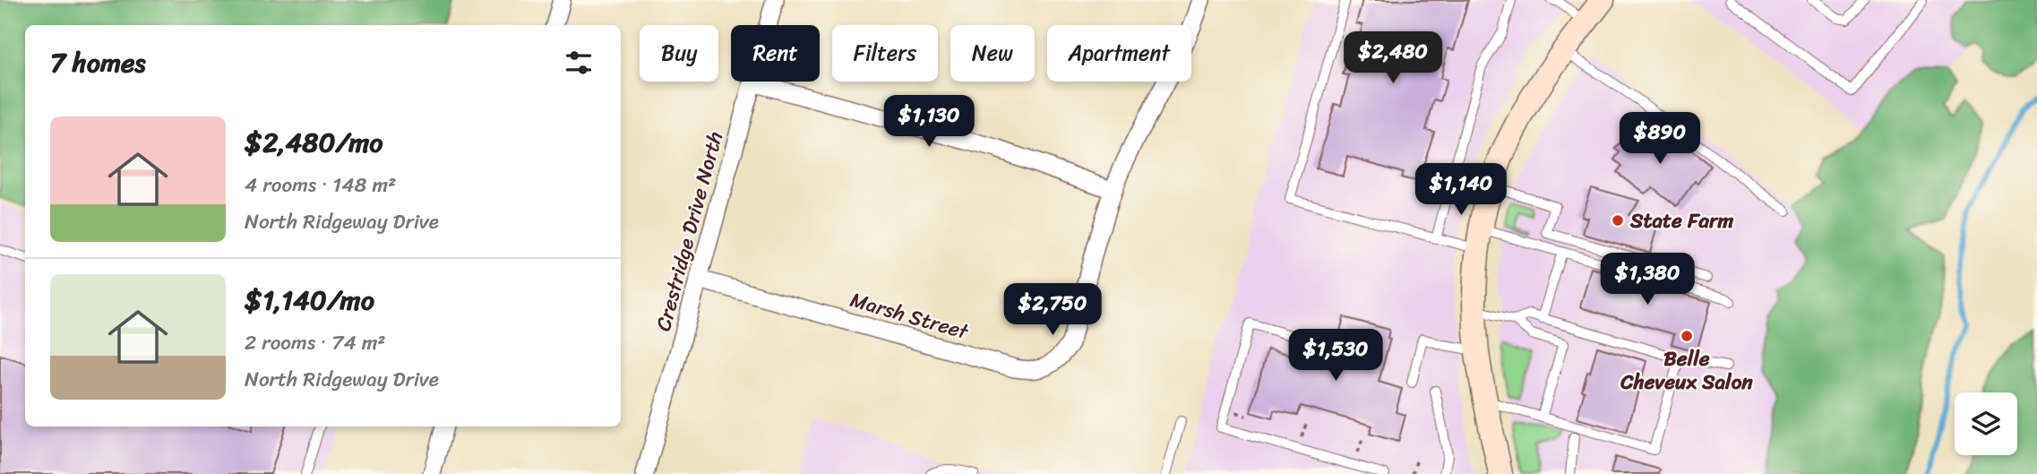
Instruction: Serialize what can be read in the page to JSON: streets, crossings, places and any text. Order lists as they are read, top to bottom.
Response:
{
  "streets": {
    "street": ["Crestridge Drive North", "Marsh Street"]
  },
  "crossings": [
    ["Crestridge Drive North", "Marsh Street"]
  ],
  "places": ["State Farm", "Belle Cheveux Salon"],
  "page": {
    "chip": [
      "Buy",
      "Rent",
      "Filters",
      "New",
      "Apartment"
    ],
    "heading": "7 homes",
    "price": [
      "$2,480",
      "$1,130",
      "$890",
      "$1,140",
      "$1,380",
      "$2,750",
      "$1,530"
    ],
    "list": [
      {
        "name": "$2,480/mo",
        "note": "4 rooms · 148 m² · North Ridgeway Drive"
      },
      {
        "name": "$1,140/mo",
        "note": "2 rooms · 74 m² · North Ridgeway Drive"
      }
    ]
  }
}
